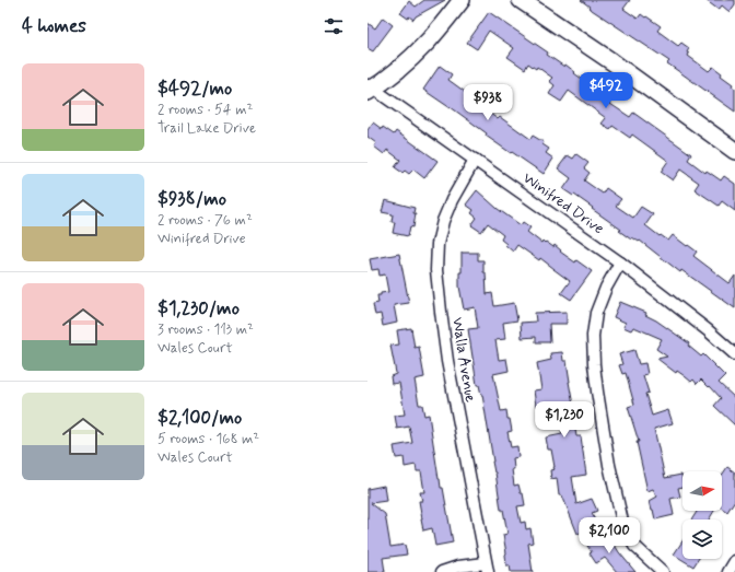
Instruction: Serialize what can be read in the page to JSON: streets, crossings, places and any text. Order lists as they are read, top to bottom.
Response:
{
  "streets": {
    "street": ["Winifred Drive", "Walla Avenue"]
  },
  "crossings": [
    ["Winifred Drive", "Walla Avenue"]
  ],
  "north": "right",
  "page": {
    "heading": "4 homes",
    "list": [
      {
        "name": "$492/mo",
        "note": "2 rooms · 54 m² · Trail Lake Drive"
      },
      {
        "name": "$938/mo",
        "note": "2 rooms · 76 m² · Winifred Drive"
      },
      {
        "name": "$1,230/mo",
        "note": "3 rooms · 113 m² · Wales Court"
      },
      {
        "name": "$2,100/mo",
        "note": "5 rooms · 168 m² · Wales Court"
      }
    ],
    "price": [
      "$492",
      "$938",
      "$1,230",
      "$2,100"
    ]
  }
}
